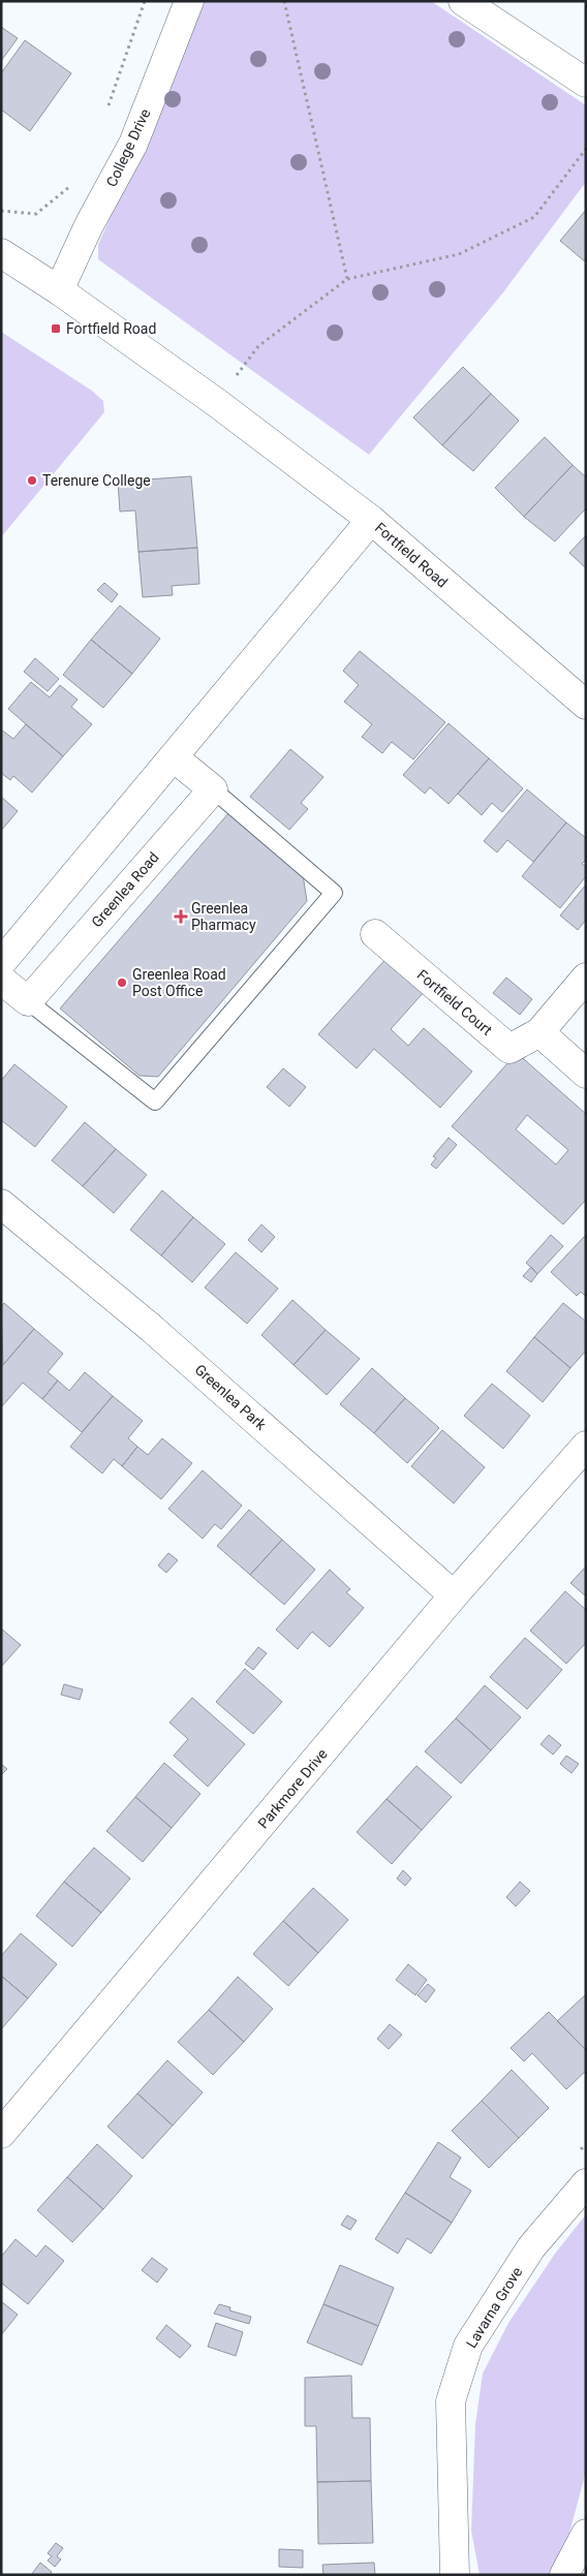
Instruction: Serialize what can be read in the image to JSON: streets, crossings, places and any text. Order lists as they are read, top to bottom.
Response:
{
  "streets": {
    "street": [
      "College Drive",
      "Fortfield Road",
      "Greenlea Road",
      "Fortfield Court",
      "Greenlea Park",
      "Parkmore Drive",
      "Lavarna Grove"
    ]
  },
  "crossings": [
    ["College Drive", "Fortfield Road"],
    ["Greenlea Park", "Parkmore Drive"]
  ],
  "places": {
    "transit": ["Fortfield Road"],
    "other": ["Terenure College", "Greenlea Road Post Office"],
    "health": ["Greenlea Pharmacy"]
  }
}
